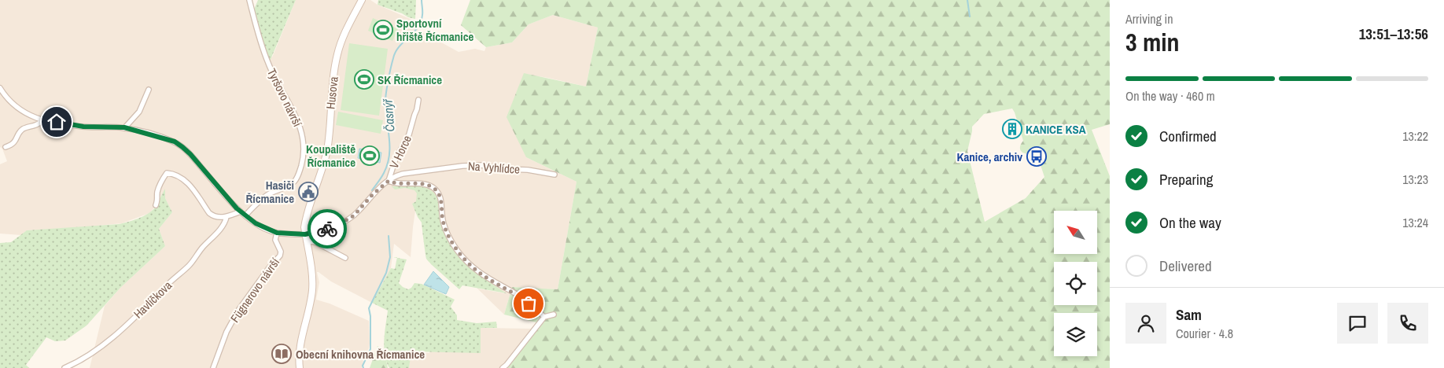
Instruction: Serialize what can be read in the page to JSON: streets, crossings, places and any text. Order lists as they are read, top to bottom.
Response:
{
  "streets": {
    "main road": ["Husova"],
    "street": [
      "Tyršovo návrší",
      "V Horce",
      "Na Vyhlídce",
      "Fügnerovo návrší",
      "Havlíčkova"
    ]
  },
  "crossings": [
    ["Husova", "Na Vyhlídce"],
    ["V Horce", "Na Vyhlídce"]
  ],
  "water": ["Časnýř"],
  "places": {
    "sports": ["Sportovní hřiště Řícmanice", "SK Řícmanice", "Koupaliště Řícmanice"],
    "building": ["KANICE KSA"],
    "bus stop": ["Kanice, archiv"],
    "public building": ["Hasiči Řícmanice"],
    "library": ["Obecní knihovna Řícmanice"]
  },
  "north": "top left",
  "page": {
    "heading": ["3 min", "Arriving in", "13:51–13:56"],
    "panel": ["Sam", "Courier · 4.8"],
    "bar": "On the way · 460 m",
    "list": [
      ["Confirmed", "13:22"],
      ["Preparing", "13:23"],
      ["On the way", "13:24"],
      "Delivered"
    ]
  }
}
